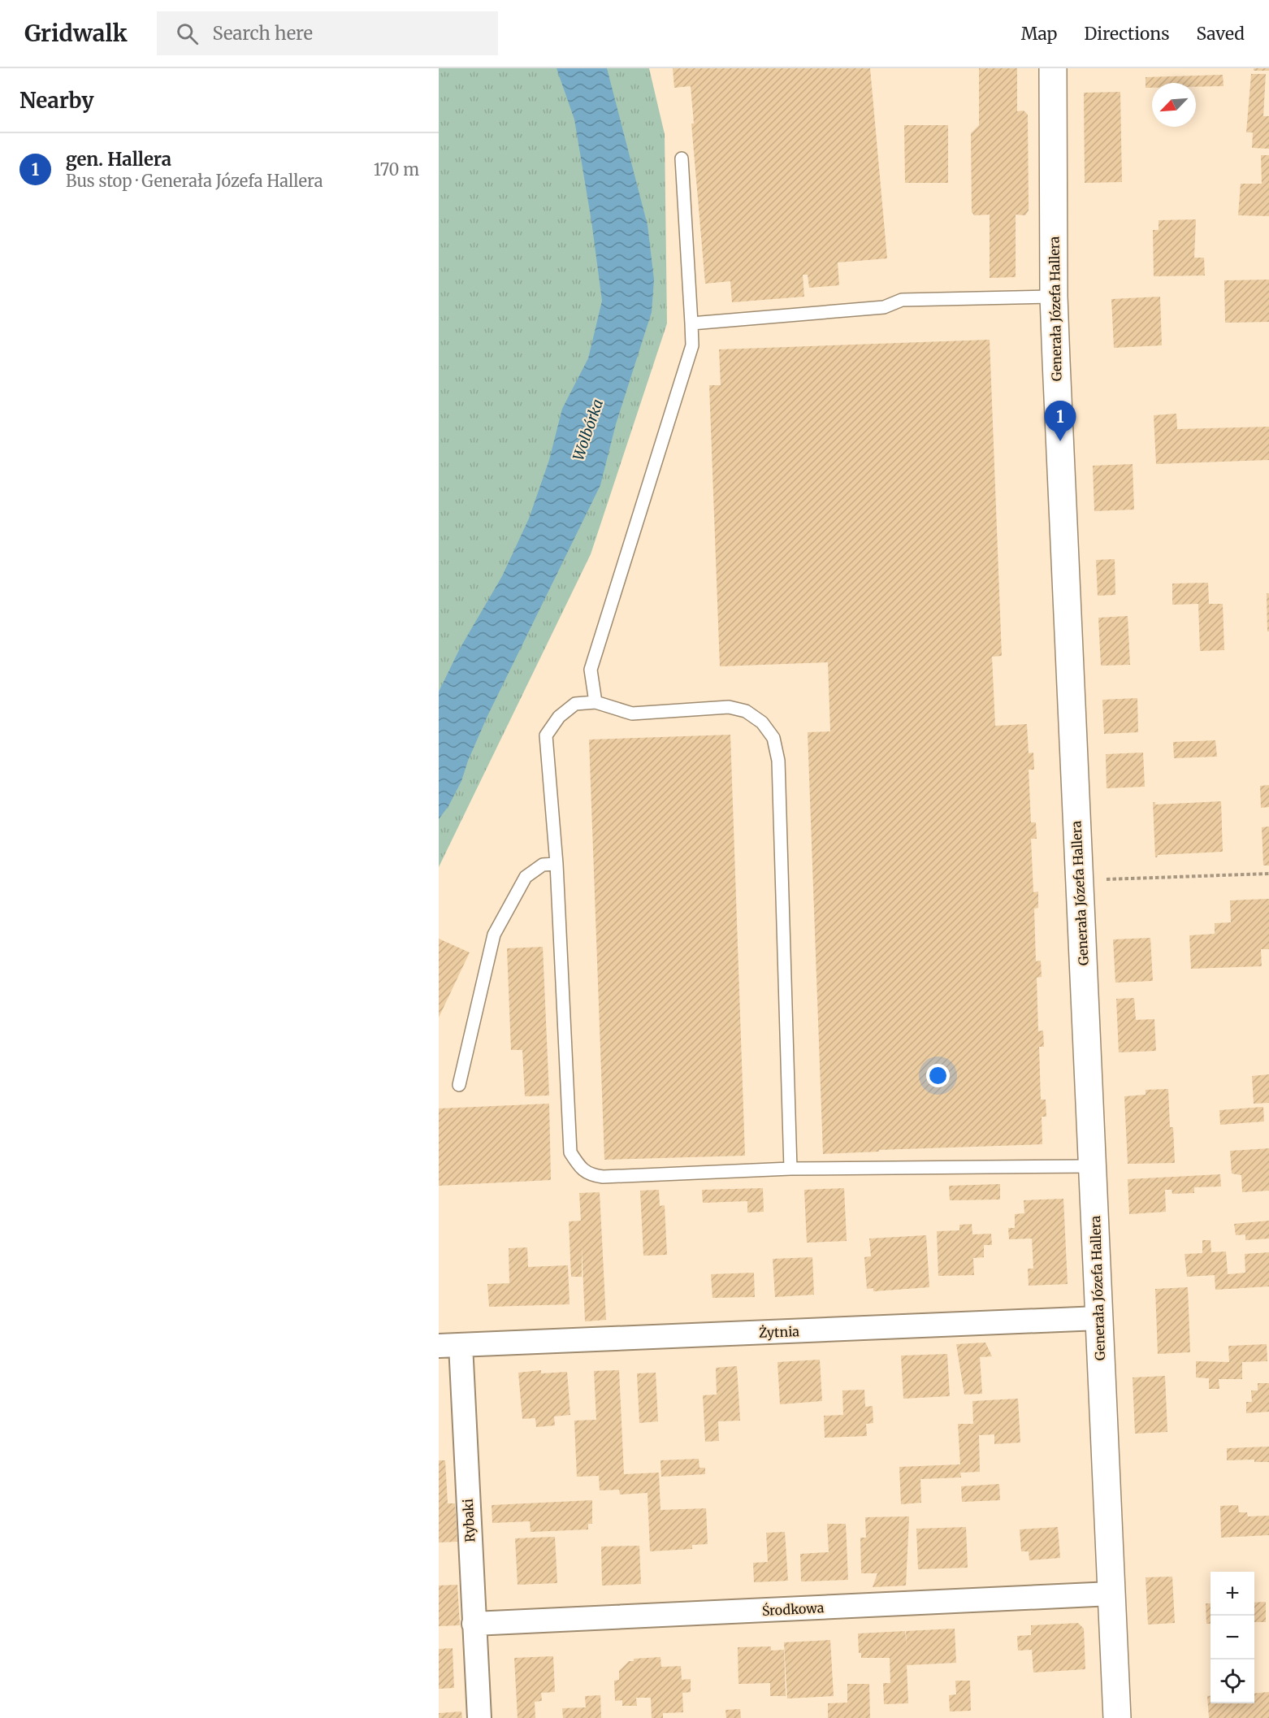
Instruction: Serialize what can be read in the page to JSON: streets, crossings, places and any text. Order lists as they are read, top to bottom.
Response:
{
  "streets": {
    "street": [
      "Generała Józefa Hallera",
      "Żytnia",
      "Rybaki",
      "Środkowa"
    ]
  },
  "crossings": [
    ["Generała Józefa Hallera", "Żytnia"],
    ["Generała Józefa Hallera", "Środkowa"],
    ["Żytnia", "Rybaki"],
    ["Rybaki", "Środkowa"]
  ],
  "water": ["Wolbórka"],
  "north": "bottom left",
  "page": {
    "header": "Gridwalk",
    "search": "Search here",
    "nav": ["Map", "Directions", "Saved"],
    "heading": "Nearby",
    "list": [
      {
        "mark": "1",
        "name": "gen. Hallera",
        "note": "Bus stop · Generała Józefa Hallera",
        "value": "170 m"
      }
    ],
    "pins": "1",
    "map_buttons": ["+", "−"]
  }
}
